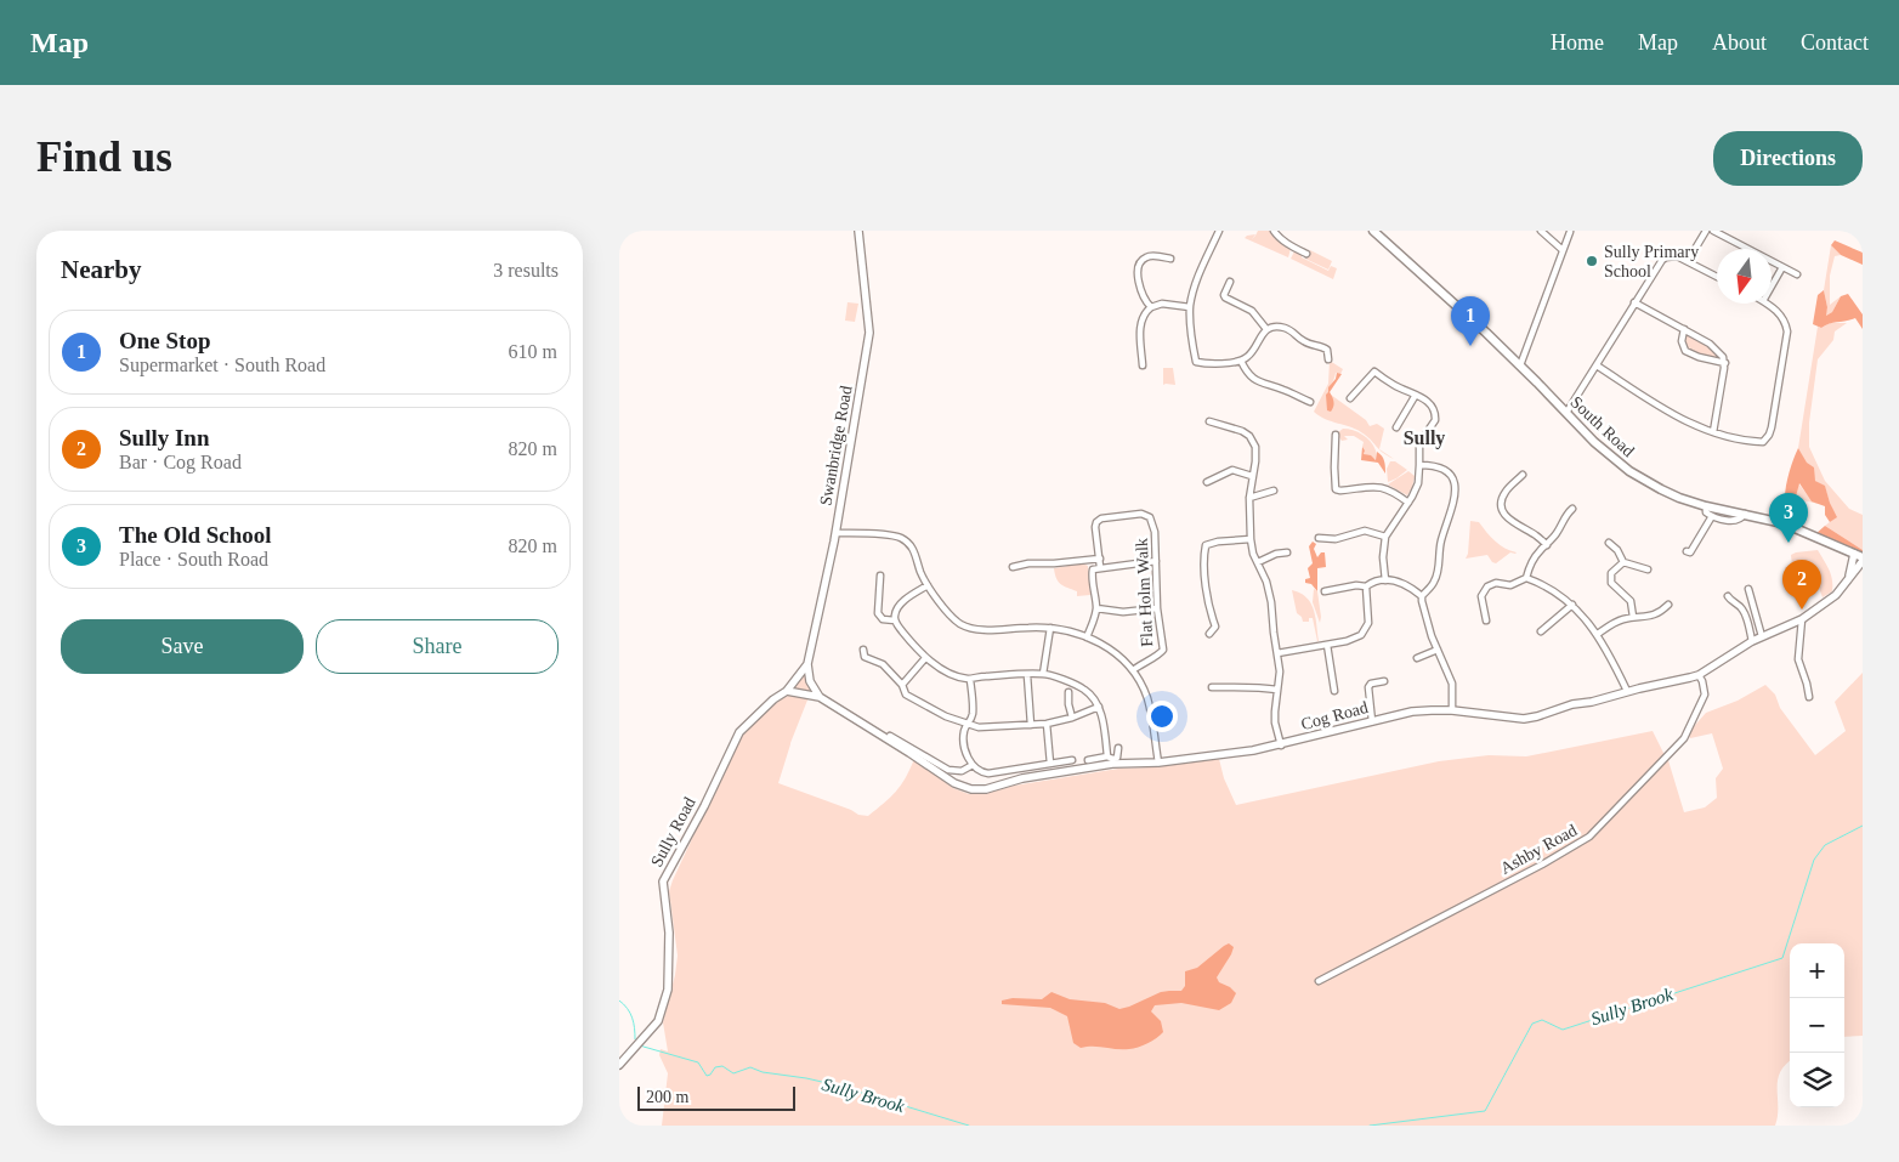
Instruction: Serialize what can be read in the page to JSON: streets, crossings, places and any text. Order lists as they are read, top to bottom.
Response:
{
  "streets": {
    "main road": ["South Road"],
    "street": [
      "Swanbridge Road",
      "Flat Holm Walk",
      "Cog Road",
      "Sully Road",
      "Ashby Road"
    ]
  },
  "crossings": [
    ["South Road", "Cog Road"],
    ["Swanbridge Road", "Sully Road"],
    ["Cog Road", "Sully Road"],
    ["Cog Road", "Ashby Road"]
  ],
  "districts": ["Sully"],
  "water": ["Sully Brook"],
  "places": ["Sully Primary School"],
  "scale_bar": "200 m",
  "north": "bottom",
  "page": {
    "header": "Map",
    "nav": [
      "Home",
      "Map",
      "About",
      "Contact"
    ],
    "buttons": [
      "Directions",
      ["Save", "Share"]
    ],
    "title": "Find us",
    "heading": ["Nearby", "3 results"],
    "pins": ["1", "3", "2"],
    "list": [
      {
        "mark": "1",
        "name": "One Stop",
        "note": "Supermarket · South Road",
        "value": "610 m"
      },
      {
        "mark": "2",
        "name": "Sully Inn",
        "note": "Bar · Cog Road",
        "value": "820 m"
      },
      {
        "mark": "3",
        "name": "The Old School",
        "note": "Place · South Road",
        "value": "820 m"
      }
    ],
    "map_buttons": ["+", "−"],
    "scale": "200 m"
  }
}
